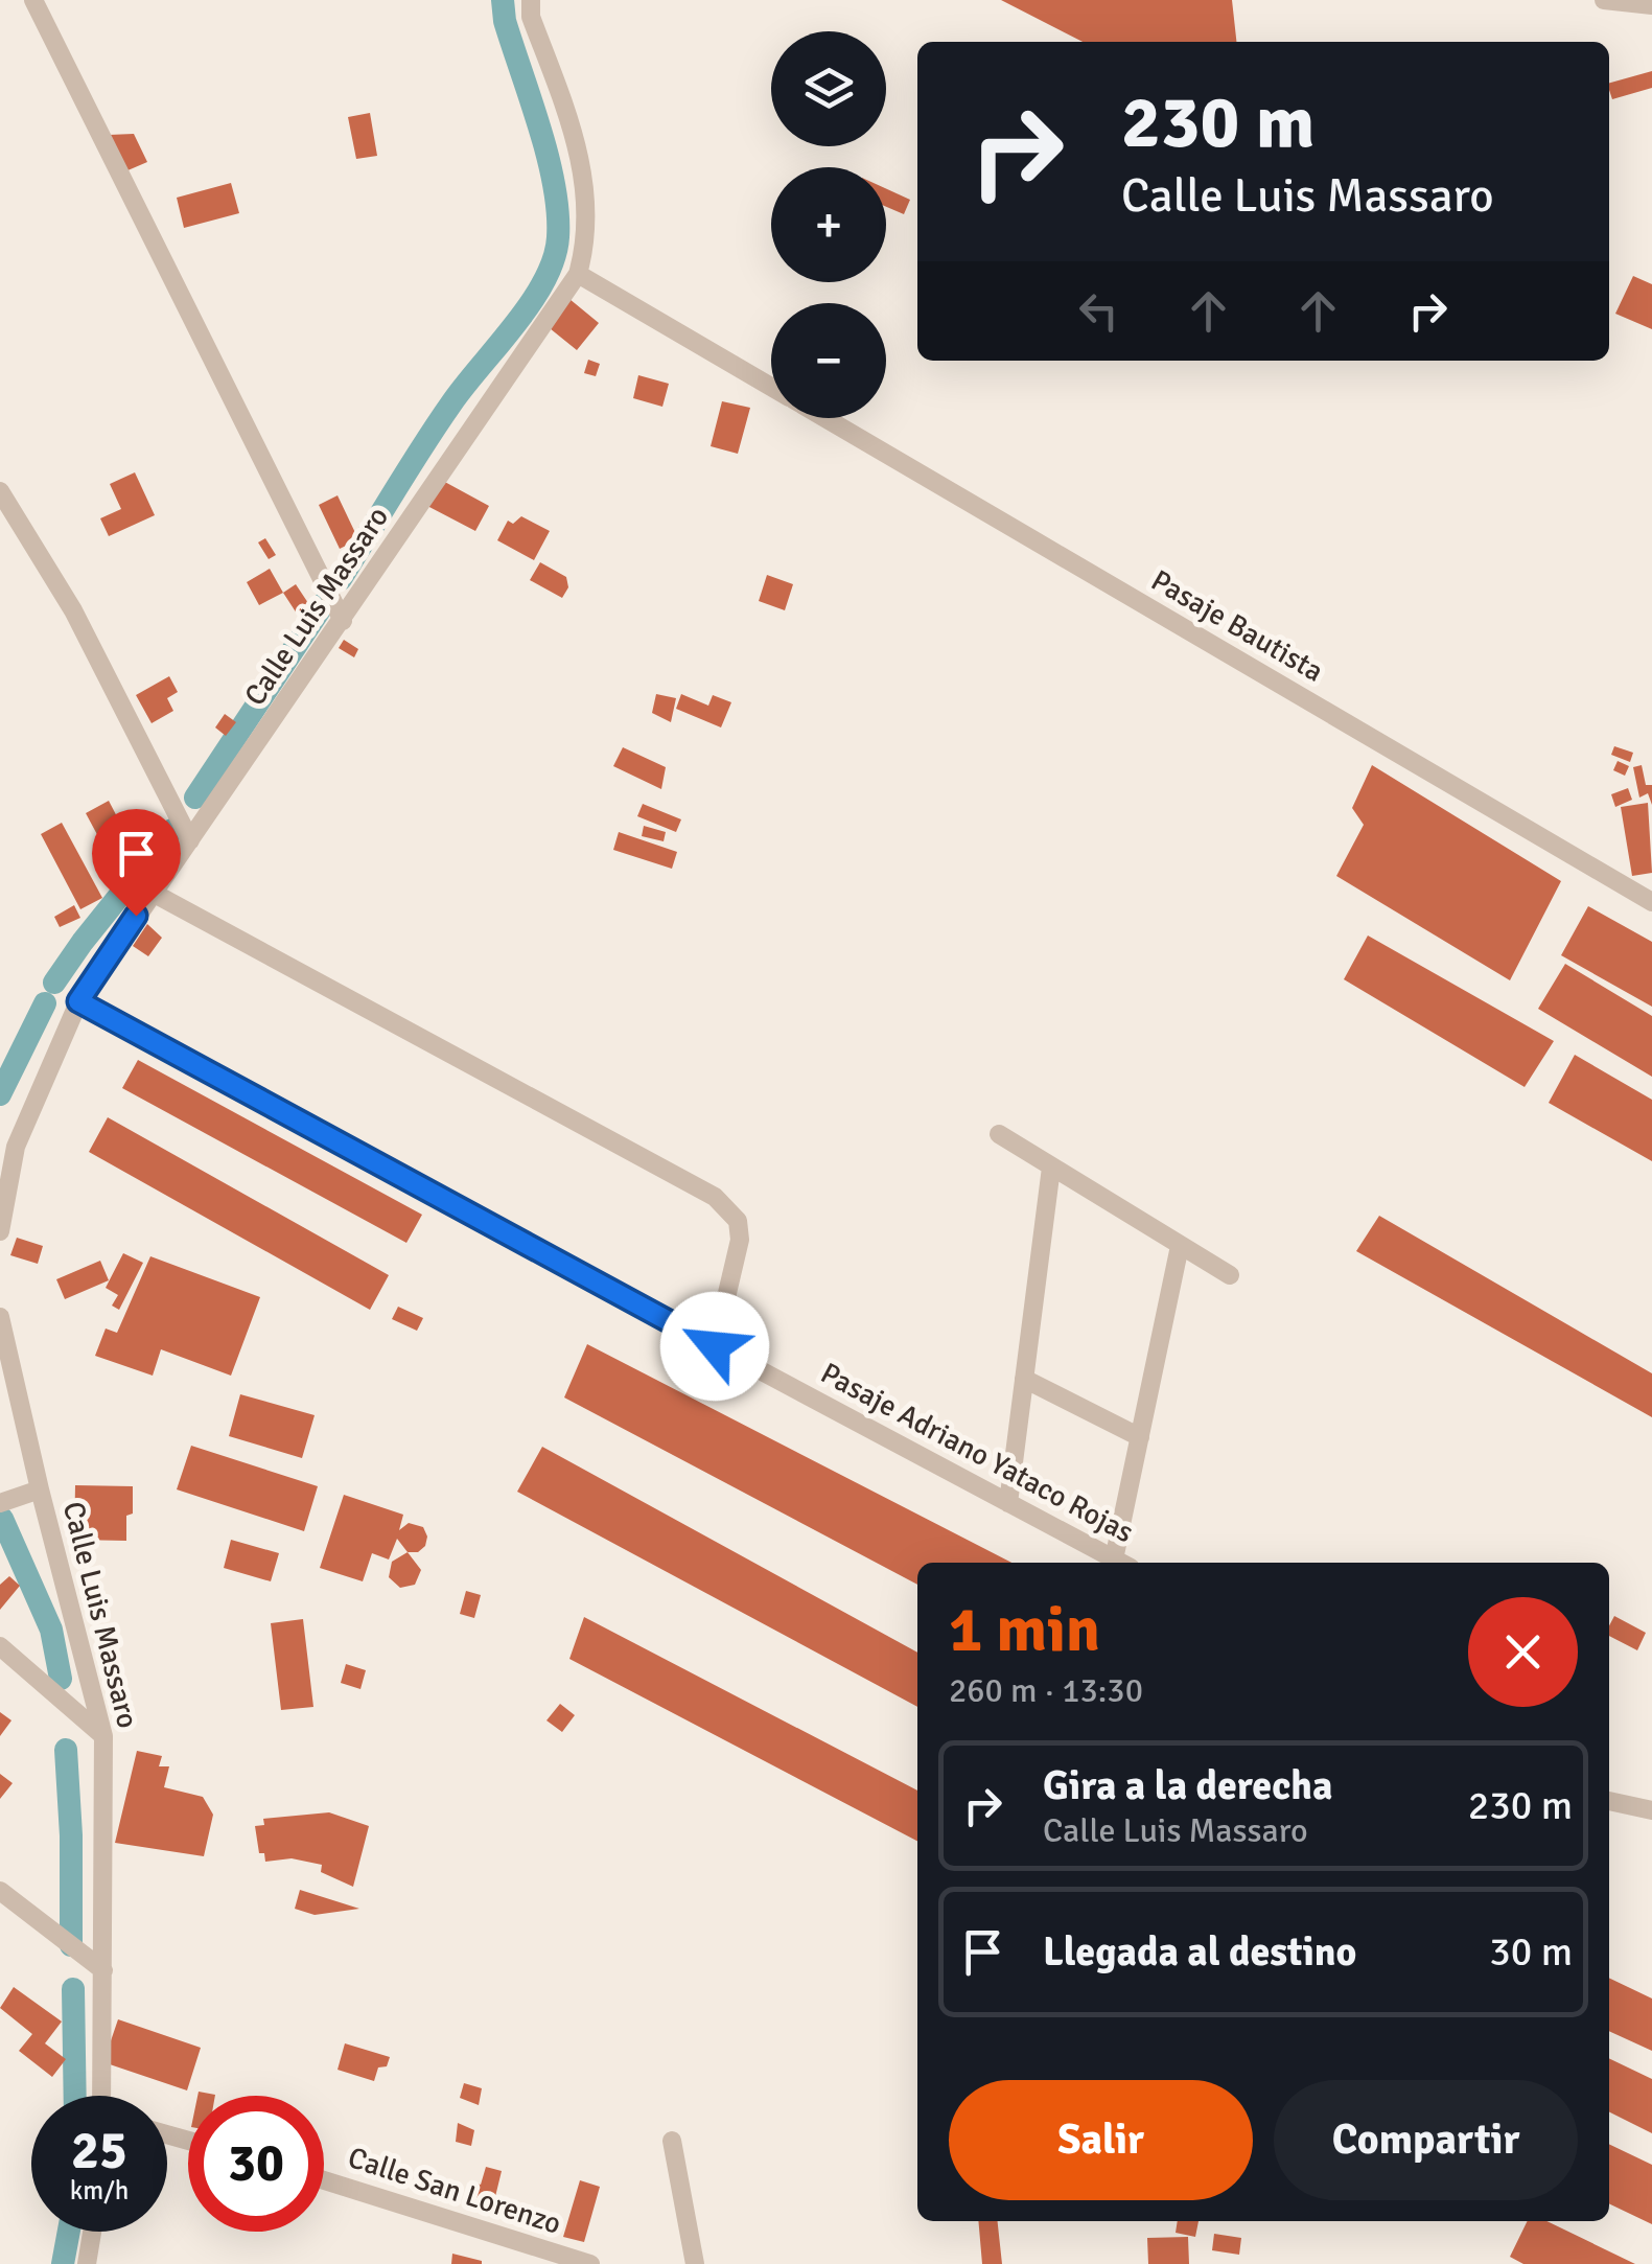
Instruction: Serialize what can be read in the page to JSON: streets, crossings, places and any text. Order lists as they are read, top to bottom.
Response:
{
  "streets": {
    "street": [
      "Calle Luis Massaro",
      "Pasaje Bautista",
      "Pasaje Adriano Yataco Rojas",
      "Calle San Lorenzo"
    ]
  },
  "crossings": [
    ["Calle Luis Massaro", "Pasaje Bautista"],
    ["Calle Luis Massaro", "Pasaje Adriano Yataco Rojas"]
  ],
  "page": {
    "map_buttons": ["+", "−"],
    "turn": ["230 m", "Calle Luis Massaro"],
    "heading": ["1 min", "260 m · 13:30"],
    "list": [
      {
        "name": "Gira a la derecha",
        "note": "Calle Luis Massaro",
        "value": "230 m"
      },
      {
        "name": "Llegada al destino",
        "value": "30 m"
      }
    ],
    "buttons": ["Salir", "Compartir"],
    "speed": "25 km/h",
    "limit": "30"
  }
}
